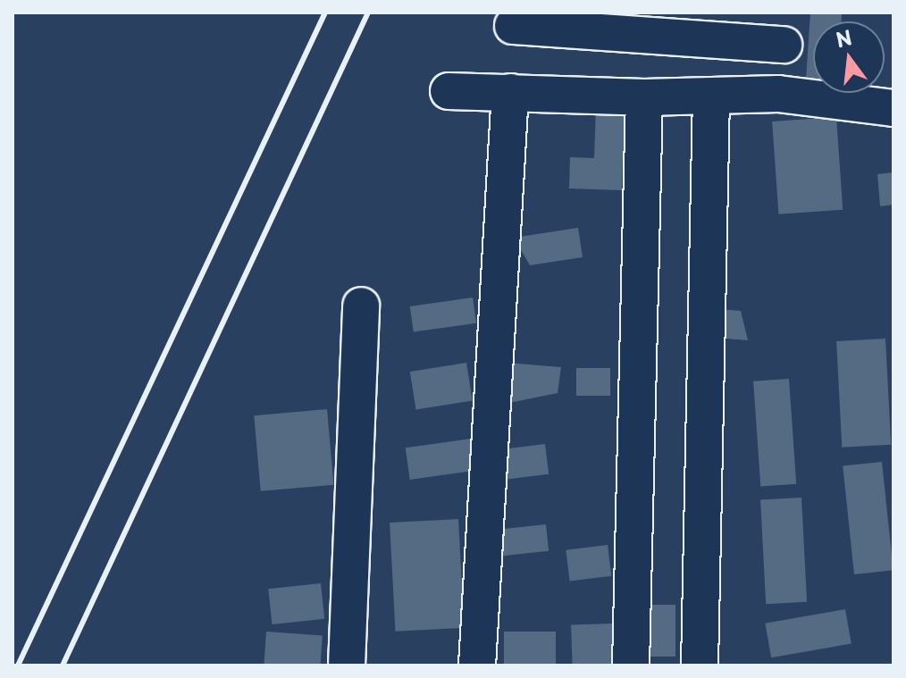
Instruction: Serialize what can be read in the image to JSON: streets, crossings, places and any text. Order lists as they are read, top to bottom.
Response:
{
  "north": "top"
}
